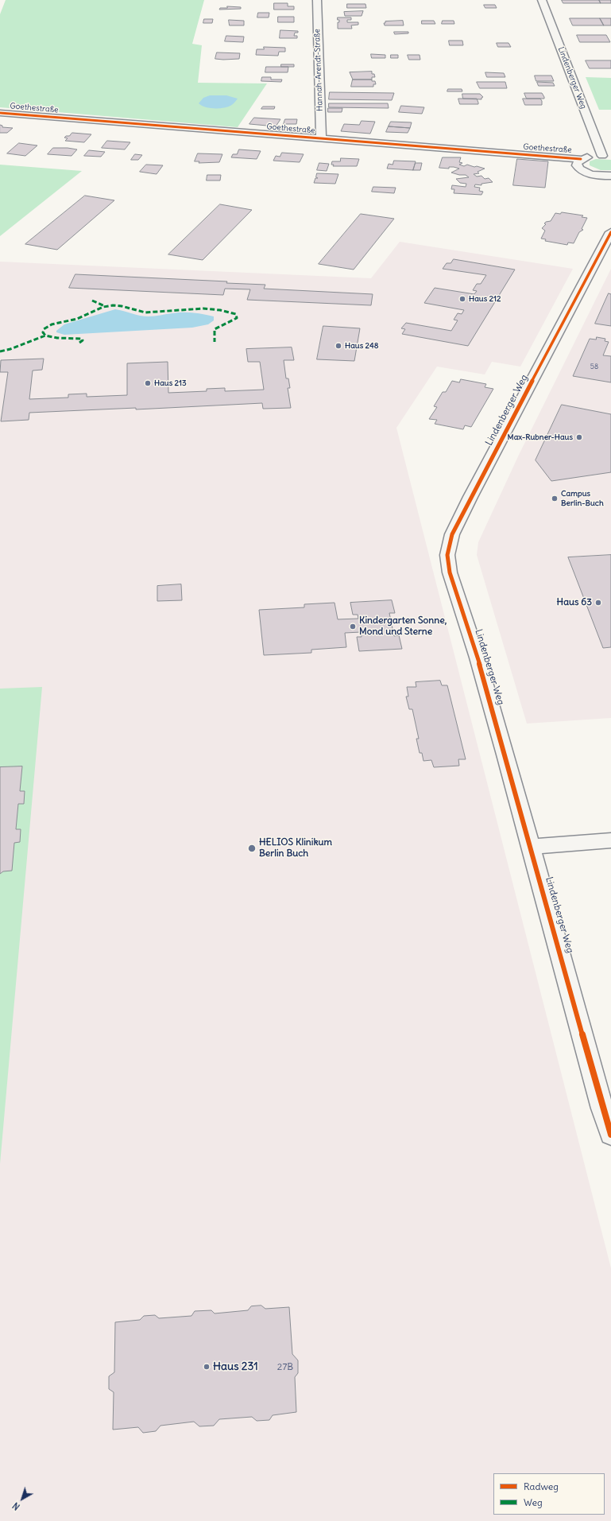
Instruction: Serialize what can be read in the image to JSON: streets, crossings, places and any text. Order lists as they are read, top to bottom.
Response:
{
  "streets": {
    "street": ["Hannah-Arendt-Straße", "Lindenberger Weg", "Goethestraße"]
  },
  "crossings": [
    ["Hannah-Arendt-Straße", "Goethestraße"],
    ["Lindenberger Weg", "Goethestraße"]
  ],
  "places": [
    "Haus 212",
    "Haus 248",
    "Haus 213",
    "Max-Rubner-Haus",
    "Campus Berlin-Buch",
    "Haus 63",
    "Kindergarten Sonne, Mond und Sterne",
    "HELIOS Klinikum Berlin Buch",
    "Haus 231"
  ],
  "house_numbers": ["58", "27B"],
  "legend": ["Radweg", "Weg"],
  "north": "bottom left"
}
